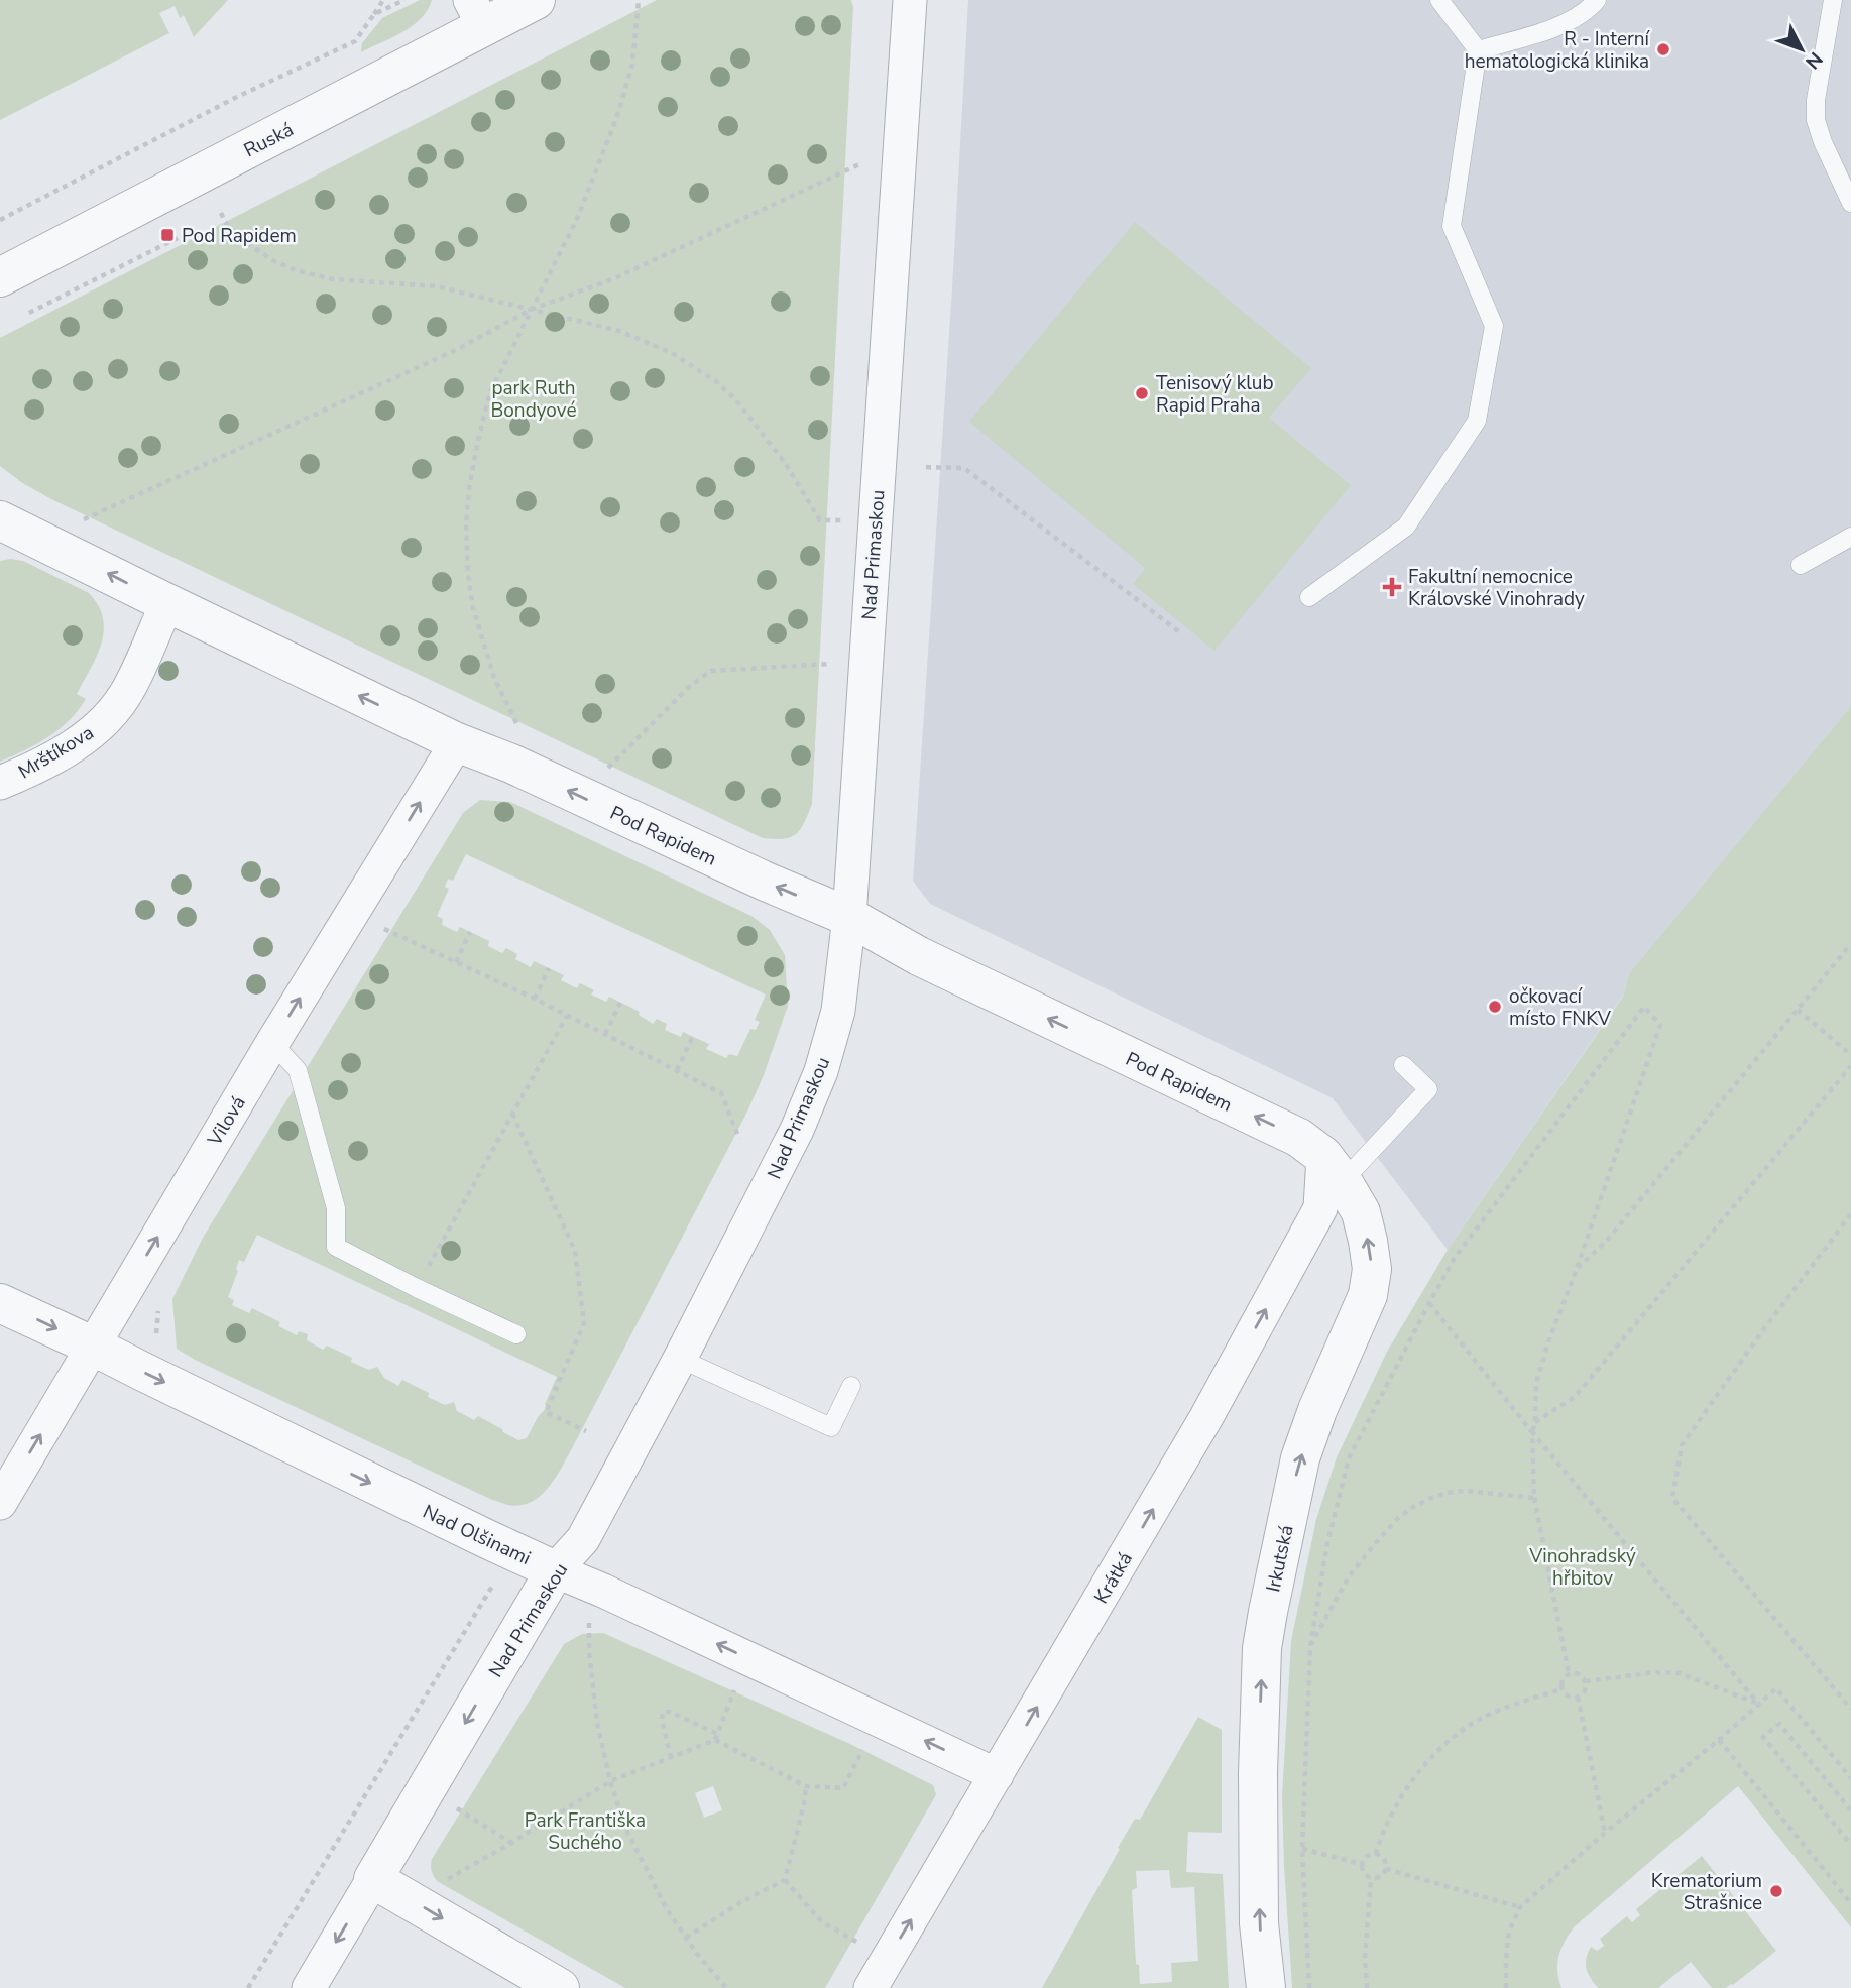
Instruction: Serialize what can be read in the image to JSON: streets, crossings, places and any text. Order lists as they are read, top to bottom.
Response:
{
  "streets": {
    "street": [
      "Ruská",
      "Nad Primaskou",
      "Mrštíkova",
      "Pod Rapidem",
      "Vilová",
      "Nad Olšinami",
      "Irkutská",
      "Krátká"
    ]
  },
  "crossings": [
    ["Nad Primaskou", "Pod Rapidem"],
    ["Nad Primaskou", "Nad Olšinami"],
    ["Mrštíkova", "Pod Rapidem"],
    ["Pod Rapidem", "Vilová"],
    ["Pod Rapidem", "Irkutská"],
    ["Pod Rapidem", "Krátká"],
    ["Vilová", "Nad Olšinami"],
    ["Nad Olšinami", "Krátká"],
    ["Irkutská", "Krátká"]
  ],
  "one_way": [
    "Pod Rapidem",
    "Vilová",
    "Irkutská",
    "Krátká"
  ],
  "parks": ["park Ruth Bondyové", "Vinohradský hřbitov", "Park Františka Suchého"],
  "places": {
    "other": [
      "R - Interní hematologická klinika",
      "Tenisový klub Rapid Praha",
      "očkovací místo FNKV",
      "Krematorium Strašnice"
    ],
    "transit": ["Pod Rapidem"],
    "health": ["Fakultní nemocnice Královské Vinohrady"]
  },
  "north": "bottom right"
}
